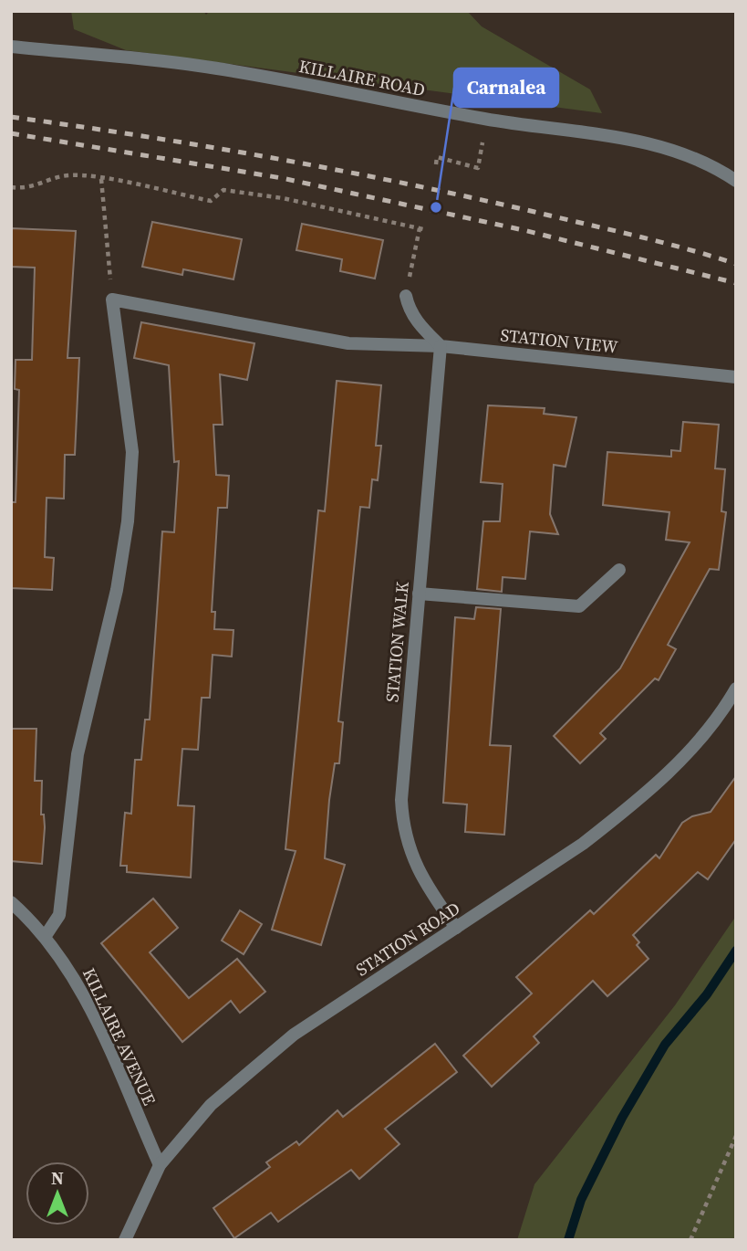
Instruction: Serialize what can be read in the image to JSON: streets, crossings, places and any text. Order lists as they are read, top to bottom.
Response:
{
  "streets": {
    "street": [
      "KILLAIRE ROAD",
      "STATION VIEW",
      "STATION WALK",
      "STATION ROAD",
      "KILLAIRE AVENUE"
    ]
  },
  "crossings": [
    ["STATION VIEW", "STATION WALK"],
    ["STATION WALK", "STATION ROAD"],
    ["STATION ROAD", "KILLAIRE AVENUE"]
  ],
  "places": ["Carnalea"],
  "north": "top"
}
